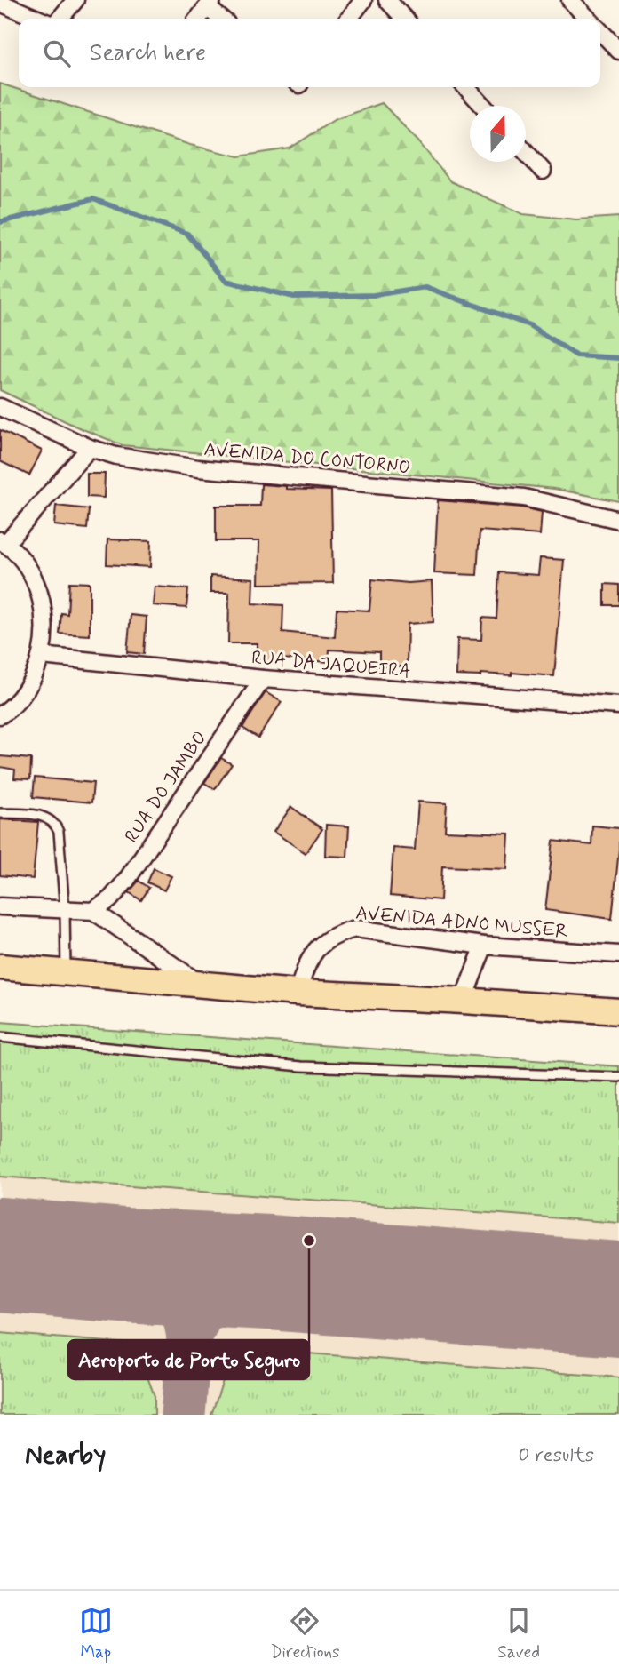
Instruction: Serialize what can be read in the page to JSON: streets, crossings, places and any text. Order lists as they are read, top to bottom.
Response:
{
  "streets": {
    "street": [
      "AVENIDA DO CONTORNO",
      "RUA DA JAQUEIRA",
      "RUA DO JAMBO",
      "AVENIDA ADNO MUSSER"
    ]
  },
  "crossings": [
    ["RUA DA JAQUEIRA", "RUA DO JAMBO"]
  ],
  "places": ["Aeroporto de Porto Seguro"],
  "north": "top",
  "page": {
    "search": "Search here",
    "heading": ["Nearby", "0 results"],
    "nav": ["Map", "Directions", "Saved"]
  }
}
